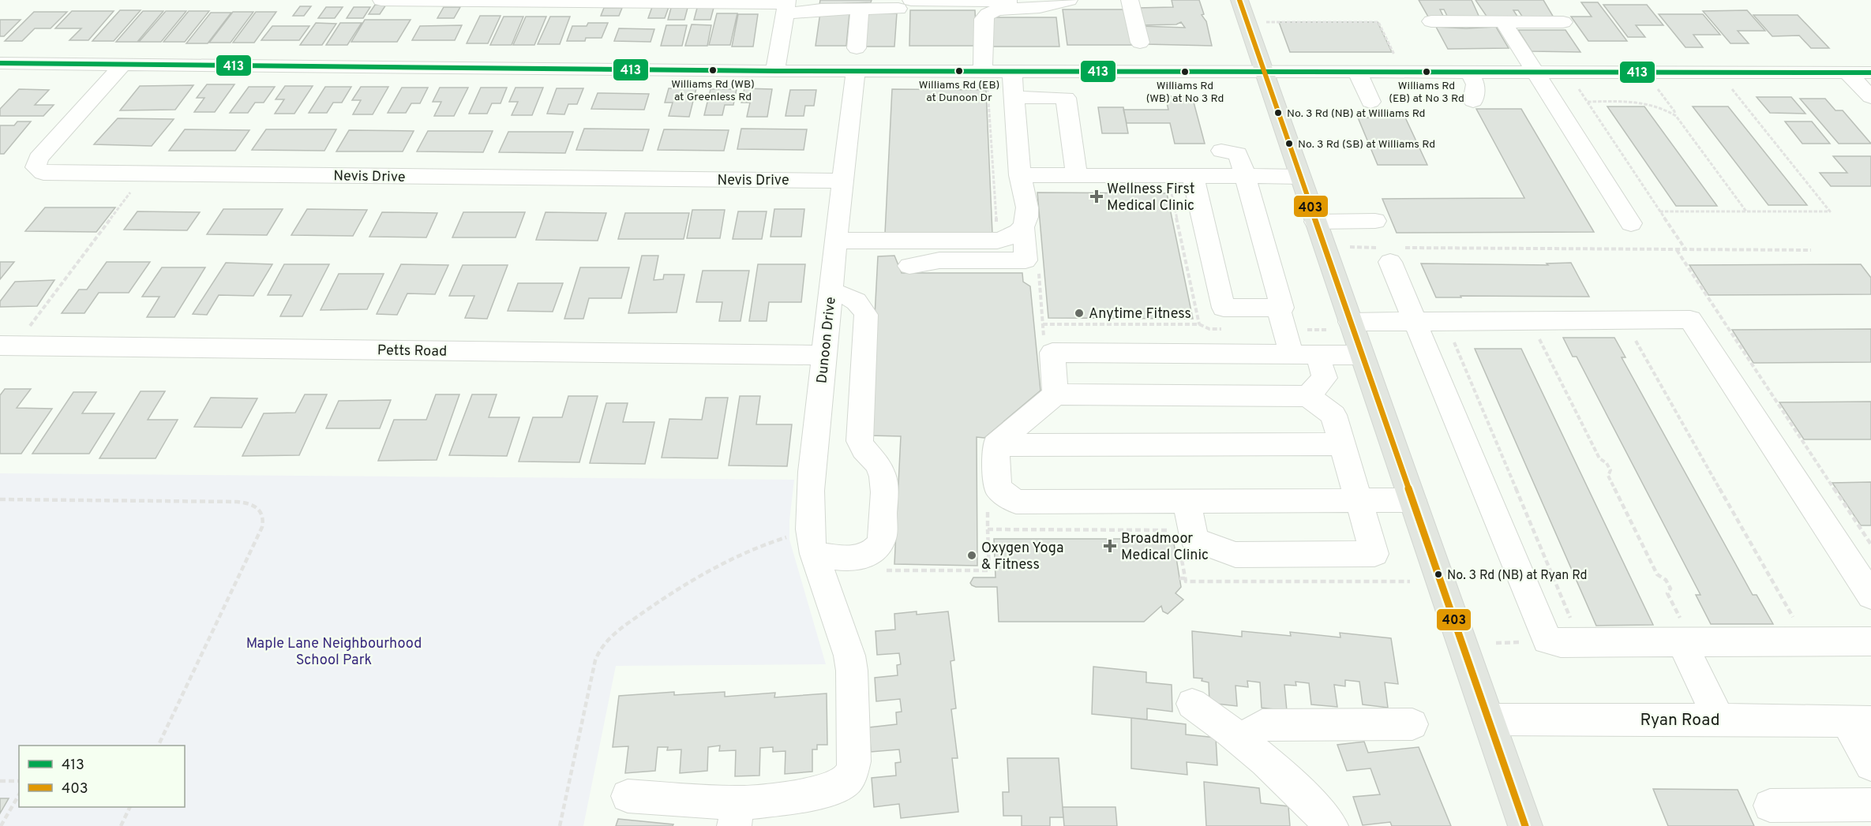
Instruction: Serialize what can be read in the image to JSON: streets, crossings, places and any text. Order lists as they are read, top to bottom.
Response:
{
  "streets": {
    "street": [
      "Nevis Drive",
      "Dunoon Drive",
      "Petts Road",
      "Ryan Road"
    ]
  },
  "crossings": [
    ["Nevis Drive", "Dunoon Drive"],
    ["Dunoon Drive", "Petts Road"]
  ],
  "parks": ["Maple Lane Neighbourhood School Park"],
  "places": {
    "other": [
      "Williams Rd (WB) at Greenless Rd",
      "Williams Rd (EB) at Dunoon Dr",
      "Williams Rd (WB) at No 3 Rd",
      "Williams Rd (EB) at No 3 Rd",
      "No. 3 Rd (NB) at Williams Rd",
      "No. 3 Rd (SB) at Williams Rd",
      "Anytime Fitness",
      "Oxygen Yoga & Fitness",
      "No. 3 Rd (NB) at Ryan Rd"
    ],
    "health": ["Wellness First Medical Clinic", "Broadmoor Medical Clinic"]
  },
  "lines": ["transit line 403", "transit line 413"],
  "legend": ["413", "403"]
}
